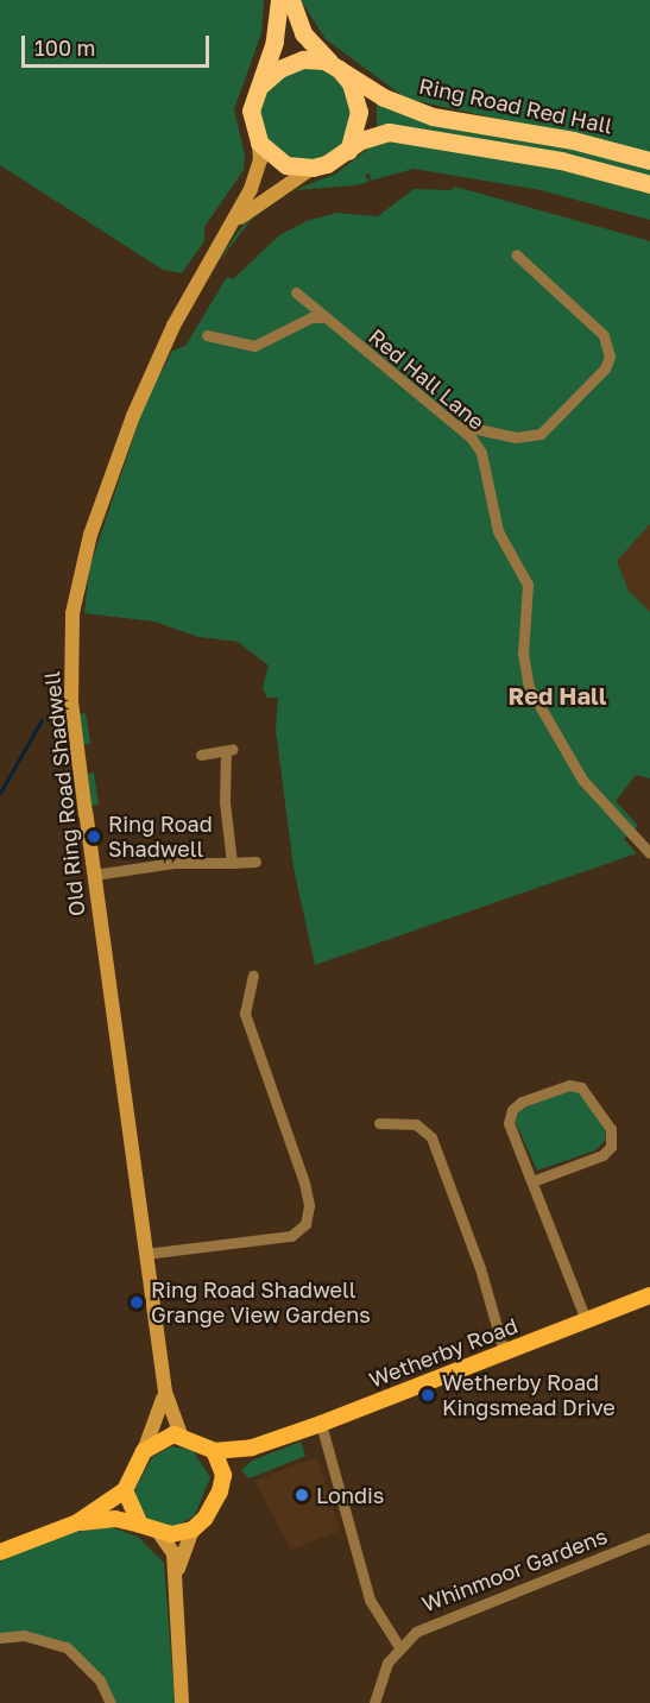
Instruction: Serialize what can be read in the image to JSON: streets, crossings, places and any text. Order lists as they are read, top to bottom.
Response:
{
  "streets": {
    "highway": ["Ring Road Red Hall"],
    "main road": ["Old Ring Road Shadwell", "Wetherby Road"],
    "street": ["Red Hall Lane", "Whinmoor Gardens"]
  },
  "crossings": [
    ["Ring Road Red Hall", "Old Ring Road Shadwell"]
  ],
  "districts": ["Red Hall"],
  "places": [
    "Ring Road Shadwell",
    "Ring Road Shadwell Grange View Gardens",
    "Wetherby Road Kingsmead Drive",
    "Londis"
  ],
  "scale_bar": "100 m"
}
